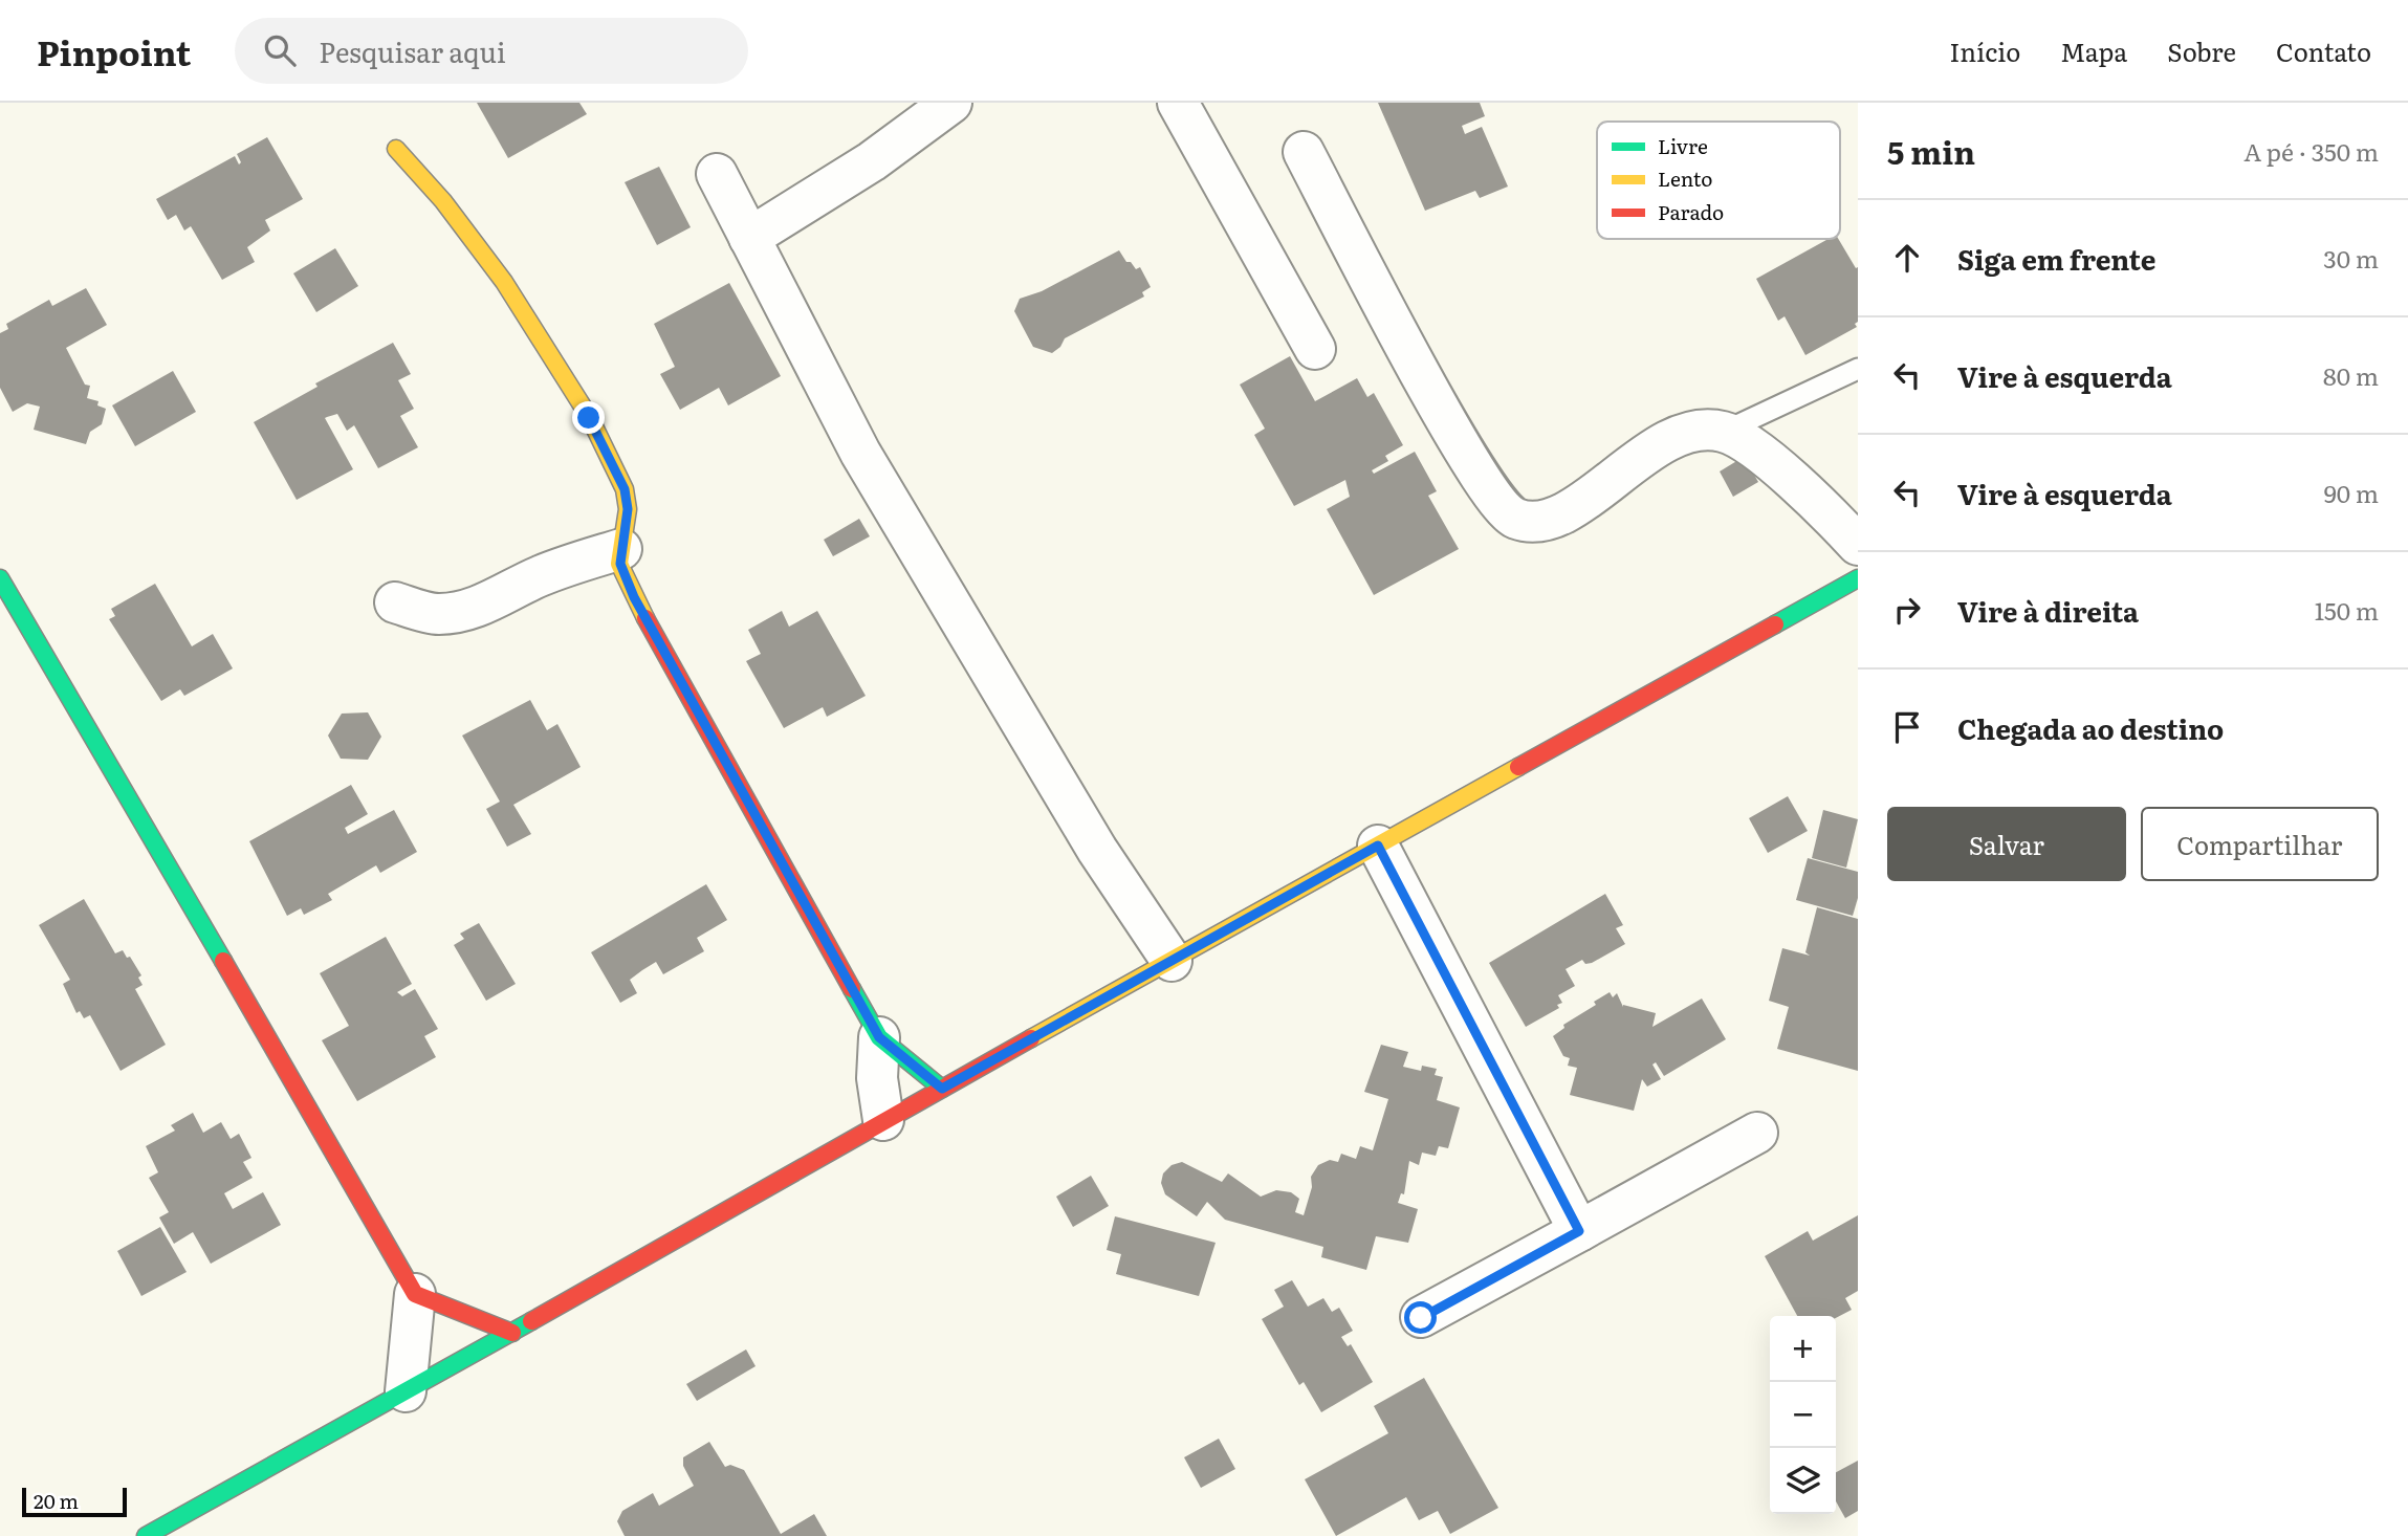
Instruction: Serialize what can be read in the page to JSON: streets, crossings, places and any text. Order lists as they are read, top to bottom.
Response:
{
  "legend": ["Livre", "Lento", "Parado"],
  "scale_bar": "20 m",
  "page": {
    "header": "Pinpoint",
    "search": "Pesquisar aqui",
    "nav": [
      "Início",
      "Mapa",
      "Sobre",
      "Contato"
    ],
    "heading": ["5 min", "A pé · 350 m"],
    "list": [
      ["Siga em frente", "30 m"],
      ["Vire à esquerda", "80 m"],
      ["Vire à esquerda", "90 m"],
      ["Vire à direita", "150 m"],
      "Chegada ao destino"
    ],
    "buttons": ["Salvar", "Compartilhar"],
    "map_buttons": ["+", "−"],
    "scale": "20 m"
  }
}
